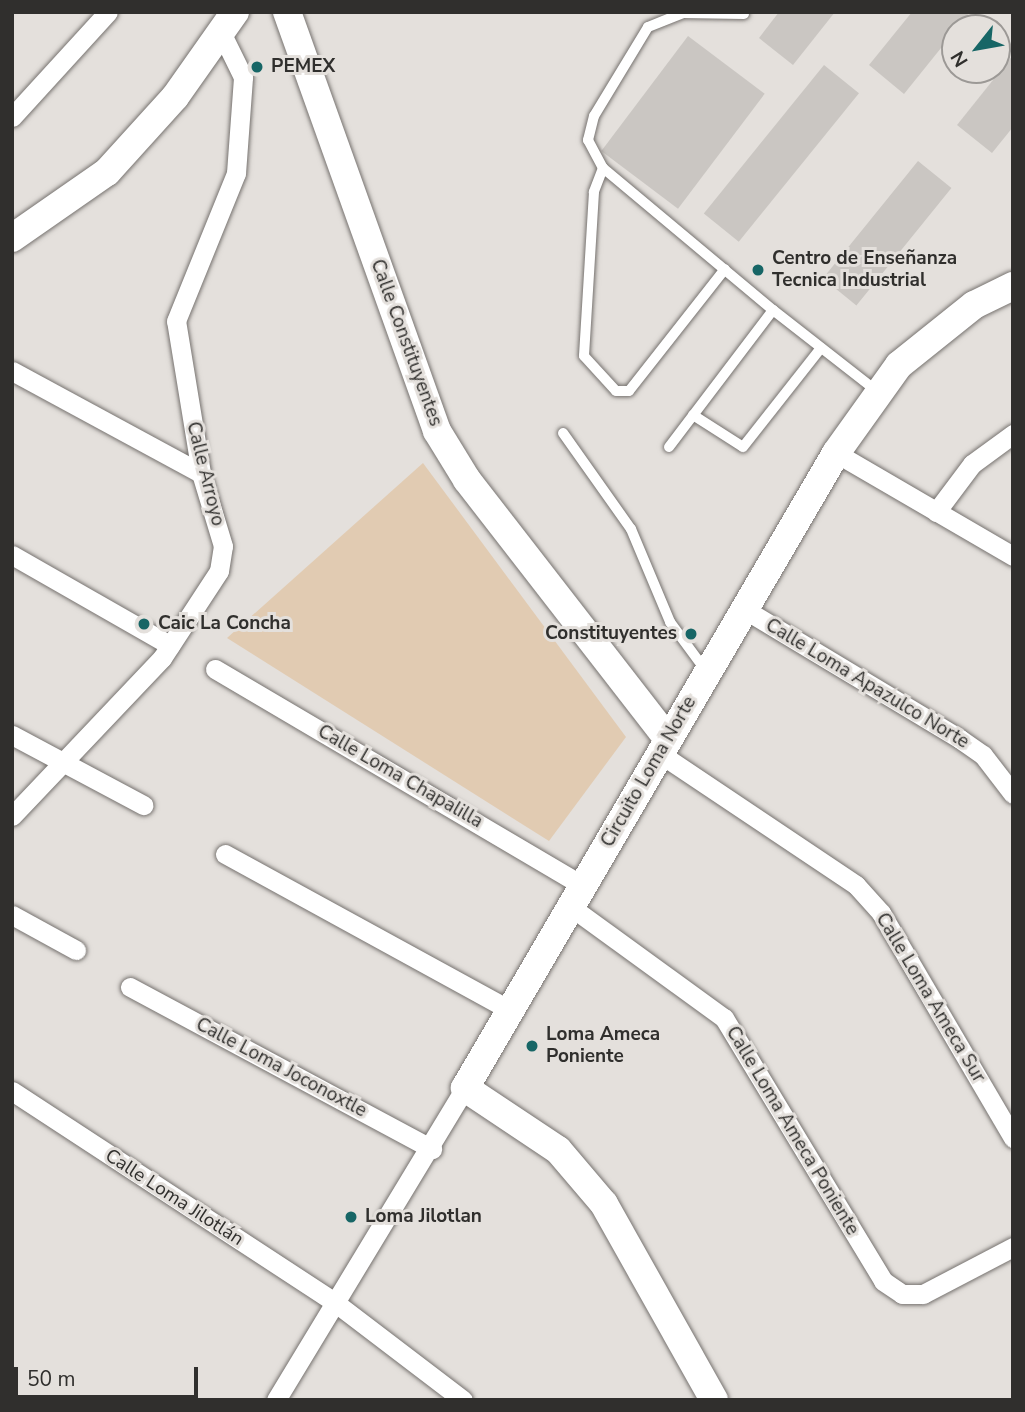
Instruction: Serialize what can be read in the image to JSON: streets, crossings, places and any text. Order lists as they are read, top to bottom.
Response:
{
  "streets": {
    "street": [
      "Calle Constituyentes",
      "Calle Arroyo",
      "Calle Loma Apazulco Norte",
      "Circuito Loma Norte",
      "Calle Loma Chapalilla",
      "Calle Loma Ameca Sur",
      "Calle Loma Joconoxtle",
      "Calle Loma Ameca Poniente",
      "Calle Loma Jilotlán"
    ]
  },
  "crossings": [
    ["Calle Constituyentes", "Circuito Loma Norte"],
    ["Calle Constituyentes", "Calle Loma Ameca Sur"],
    ["Calle Loma Apazulco Norte", "Circuito Loma Norte"],
    ["Circuito Loma Norte", "Calle Loma Chapalilla"],
    ["Circuito Loma Norte", "Calle Loma Ameca Sur"],
    ["Circuito Loma Norte", "Calle Loma Joconoxtle"],
    ["Circuito Loma Norte", "Calle Loma Ameca Poniente"],
    ["Circuito Loma Norte", "Calle Loma Jilotlán"],
    ["Calle Loma Chapalilla", "Calle Loma Ameca Poniente"]
  ],
  "places": [
    "PEMEX",
    "Centro de Enseñanza Tecnica Industrial",
    "Caic La Concha",
    "Constituyentes",
    "Loma Ameca Poniente",
    "Loma Jilotlan"
  ],
  "scale_bar": "50 m",
  "north": "bottom left"
}
